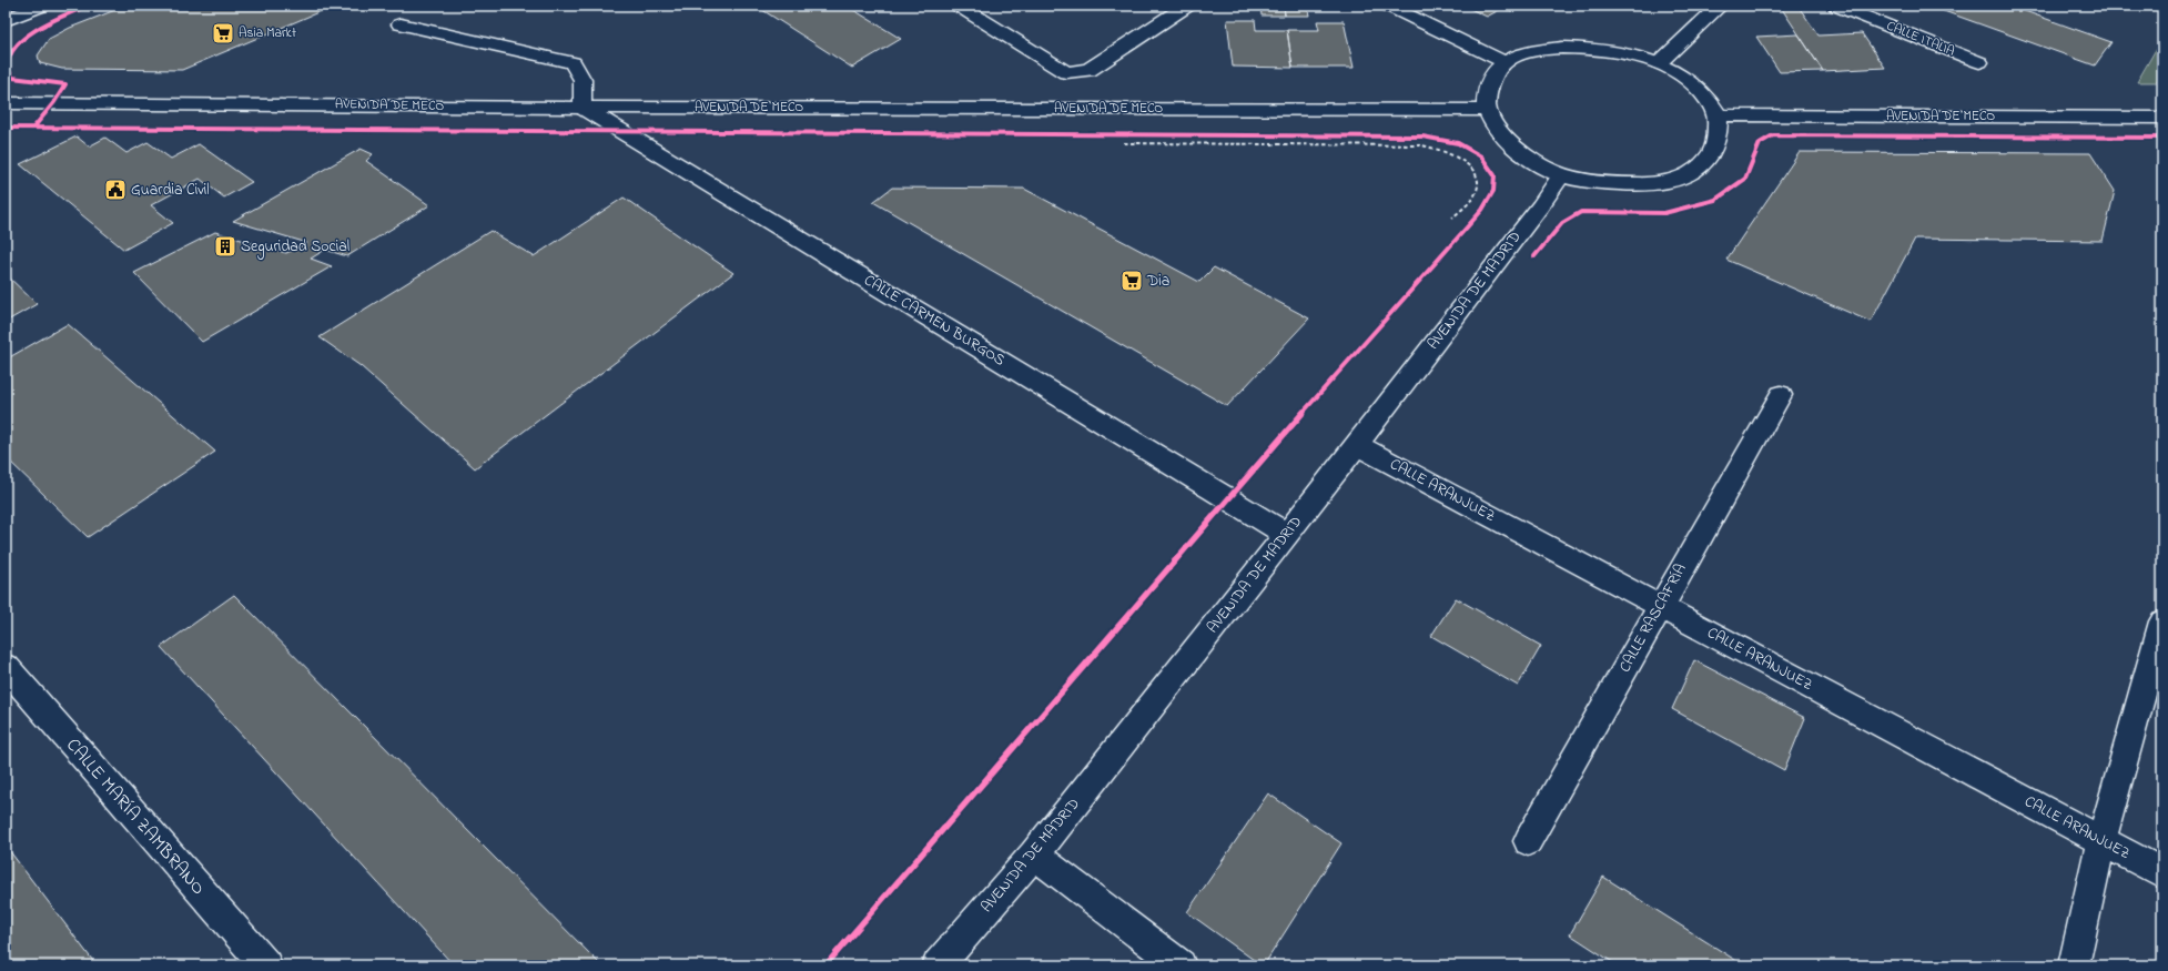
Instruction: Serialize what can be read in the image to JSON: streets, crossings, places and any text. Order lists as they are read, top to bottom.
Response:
{
  "streets": {
    "street": [
      "CALLE ITALIA",
      "AVENIDA DE MECO",
      "AVENIDA DE MADRID",
      "CALLE CARMEN BURGOS",
      "CALLE ARANJUEZ",
      "CALLE RASCAFRÍA",
      "CALLE MARÍA ZAMBRANO"
    ]
  },
  "crossings": [
    ["AVENIDA DE MECO", "CALLE CARMEN BURGOS"],
    ["AVENIDA DE MADRID", "CALLE CARMEN BURGOS"],
    ["AVENIDA DE MADRID", "CALLE ARANJUEZ"],
    ["CALLE ARANJUEZ", "CALLE RASCAFRÍA"]
  ],
  "places": {
    "supermarket": ["Asia Markt", "Dia"],
    "public building": ["Guardia Civil"],
    "building": ["Seguridad Social"]
  }
}
